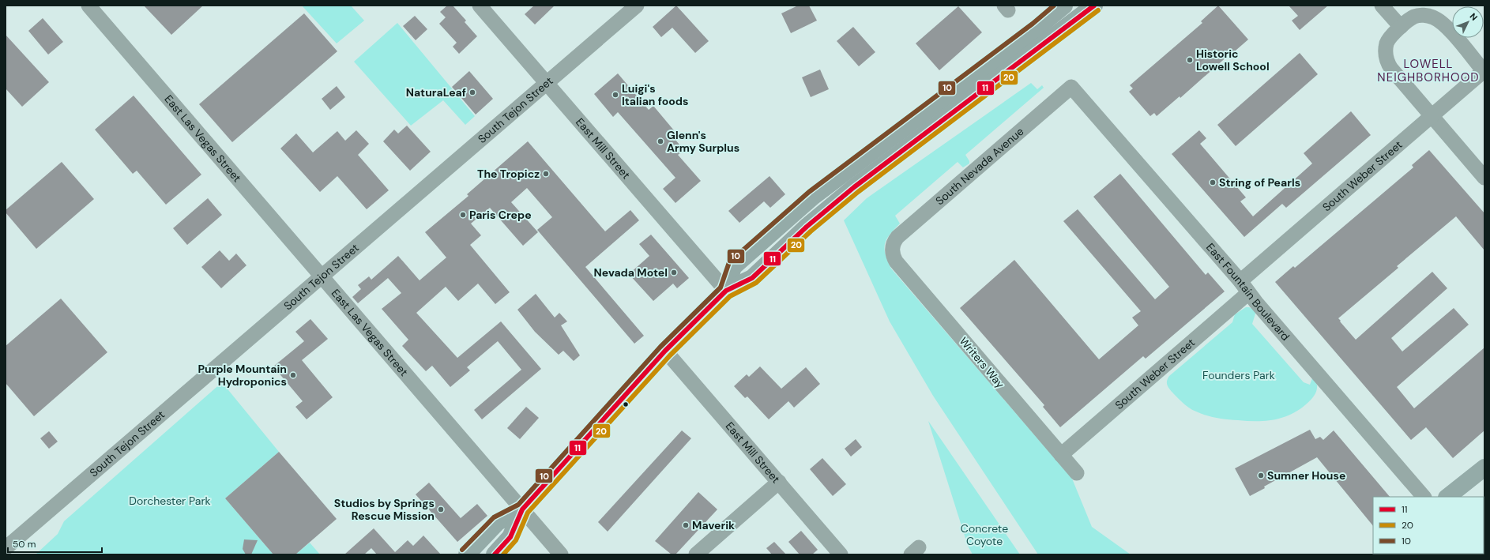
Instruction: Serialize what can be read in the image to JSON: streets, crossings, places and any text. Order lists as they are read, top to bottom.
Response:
{
  "streets": {
    "street": [
      "South Tejon Street",
      "East Las Vegas Street",
      "East Mill Street",
      "South Nevada Avenue",
      "South Weber Street",
      "East Fountain Boulevard",
      "Writers Way"
    ]
  },
  "crossings": [
    ["South Tejon Street", "East Las Vegas Street"],
    ["South Tejon Street", "East Mill Street"],
    ["South Nevada Avenue", "East Fountain Boulevard"],
    ["South Nevada Avenue", "Writers Way"],
    ["South Weber Street", "East Fountain Boulevard"],
    ["South Weber Street", "Writers Way"]
  ],
  "districts": ["LOWELL NEIGHBORHOOD"],
  "parks": ["Founders Park", "Dorchester Park", "Concrete Coyote"],
  "places": [
    "Historic Lowell School",
    "NaturaLeaf",
    "Luigi's Italian foods",
    "Glenn's Army Surplus",
    "The Tropicz",
    "String of Pearls",
    "Paris Crepe",
    "Nevada Motel",
    "Purple Mountain Hydroponics",
    "Sumner House",
    "Studios by Springs Rescue Mission",
    "Maverik"
  ],
  "lines": ["transit line 11", "transit line 10", "transit line 20"],
  "legend": ["11", "20", "10"],
  "scale_bar": "50 m",
  "north": "top right"
}
